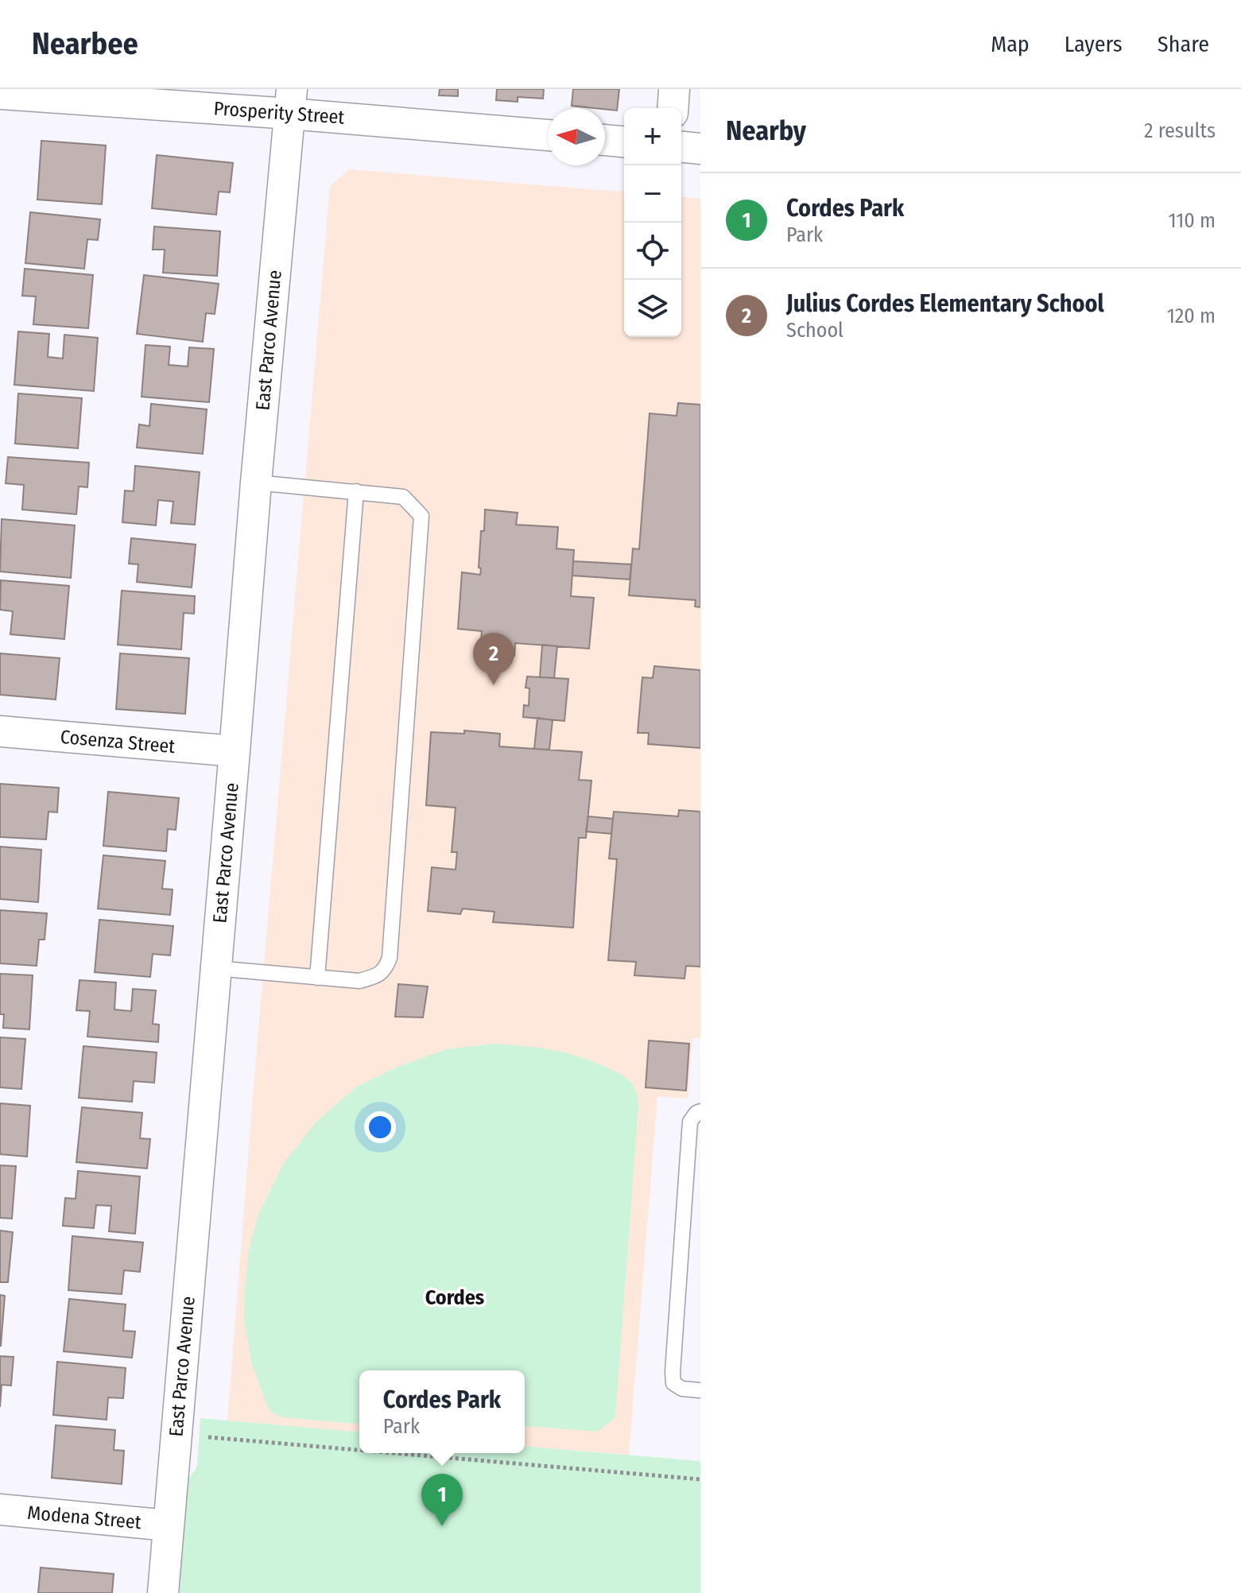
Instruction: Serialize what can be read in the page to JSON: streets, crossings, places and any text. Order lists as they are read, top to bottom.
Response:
{
  "streets": {
    "street": [
      "Prosperity Street",
      "East Parco Avenue",
      "Cosenza Street",
      "Modena Street"
    ]
  },
  "crossings": [
    ["Prosperity Street", "East Parco Avenue"],
    ["East Parco Avenue", "Cosenza Street"],
    ["East Parco Avenue", "Modena Street"]
  ],
  "districts": ["Cordes"],
  "north": "left",
  "page": {
    "header": "Nearbee",
    "nav": ["Map", "Layers", "Share"],
    "heading": ["Nearby", "2 results"],
    "map_buttons": ["+", "−"],
    "list": [
      {
        "mark": "1",
        "name": "Cordes Park",
        "note": "Park",
        "value": "110 m"
      },
      {
        "mark": "2",
        "name": "Julius Cordes Elementary School",
        "note": "School",
        "value": "120 m"
      }
    ],
    "pins": ["2", "1"],
    "popup": ["Cordes Park", "Park"]
  }
}
